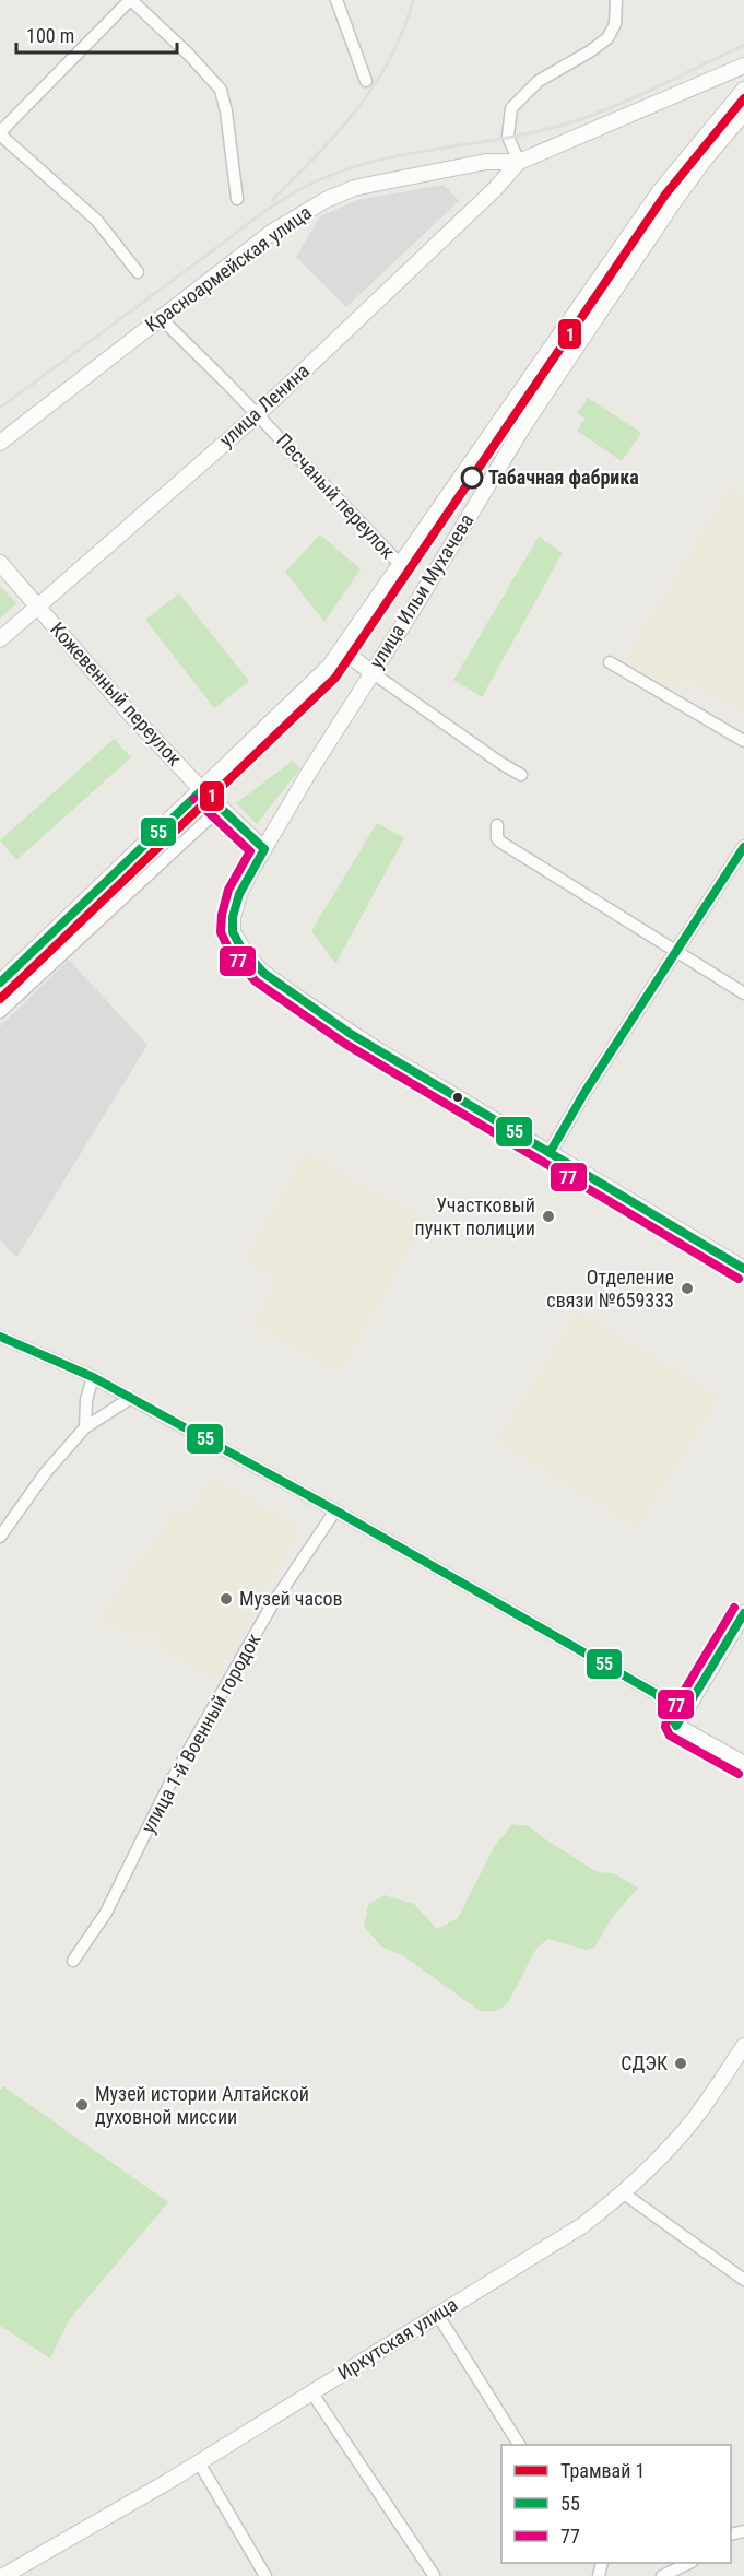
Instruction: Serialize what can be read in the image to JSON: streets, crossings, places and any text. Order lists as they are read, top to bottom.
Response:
{
  "streets": {
    "main road": [
      "Красноармейская улица",
      "улица Ленина",
      "улица Ильи Мухачева",
      "Кожевенный переулок",
      "Иркутская улица"
    ],
    "street": ["Песчаный переулок", "улица 1-й Военный городок"]
  },
  "crossings": [
    ["Красноармейская улица", "улица Ленина"],
    ["Красноармейская улица", "Песчаный переулок"],
    ["улица Ленина", "Песчаный переулок"],
    ["улица Ленина", "Кожевенный переулок"],
    ["Песчаный переулок", "улица Ильи Мухачева"],
    ["улица Ильи Мухачева", "Кожевенный переулок"]
  ],
  "places": [
    "Табачная фабрика",
    "Участковый пункт полиции",
    "Отделение связи №659333",
    "Музей часов",
    "СДЭК",
    "Музей истории Алтайской духовной миссии"
  ],
  "lines": ["tram line 1", "transit line 55", "transit line 77"],
  "legend": ["Трамвай 1", "55", "77"],
  "scale_bar": "100 m"
}
